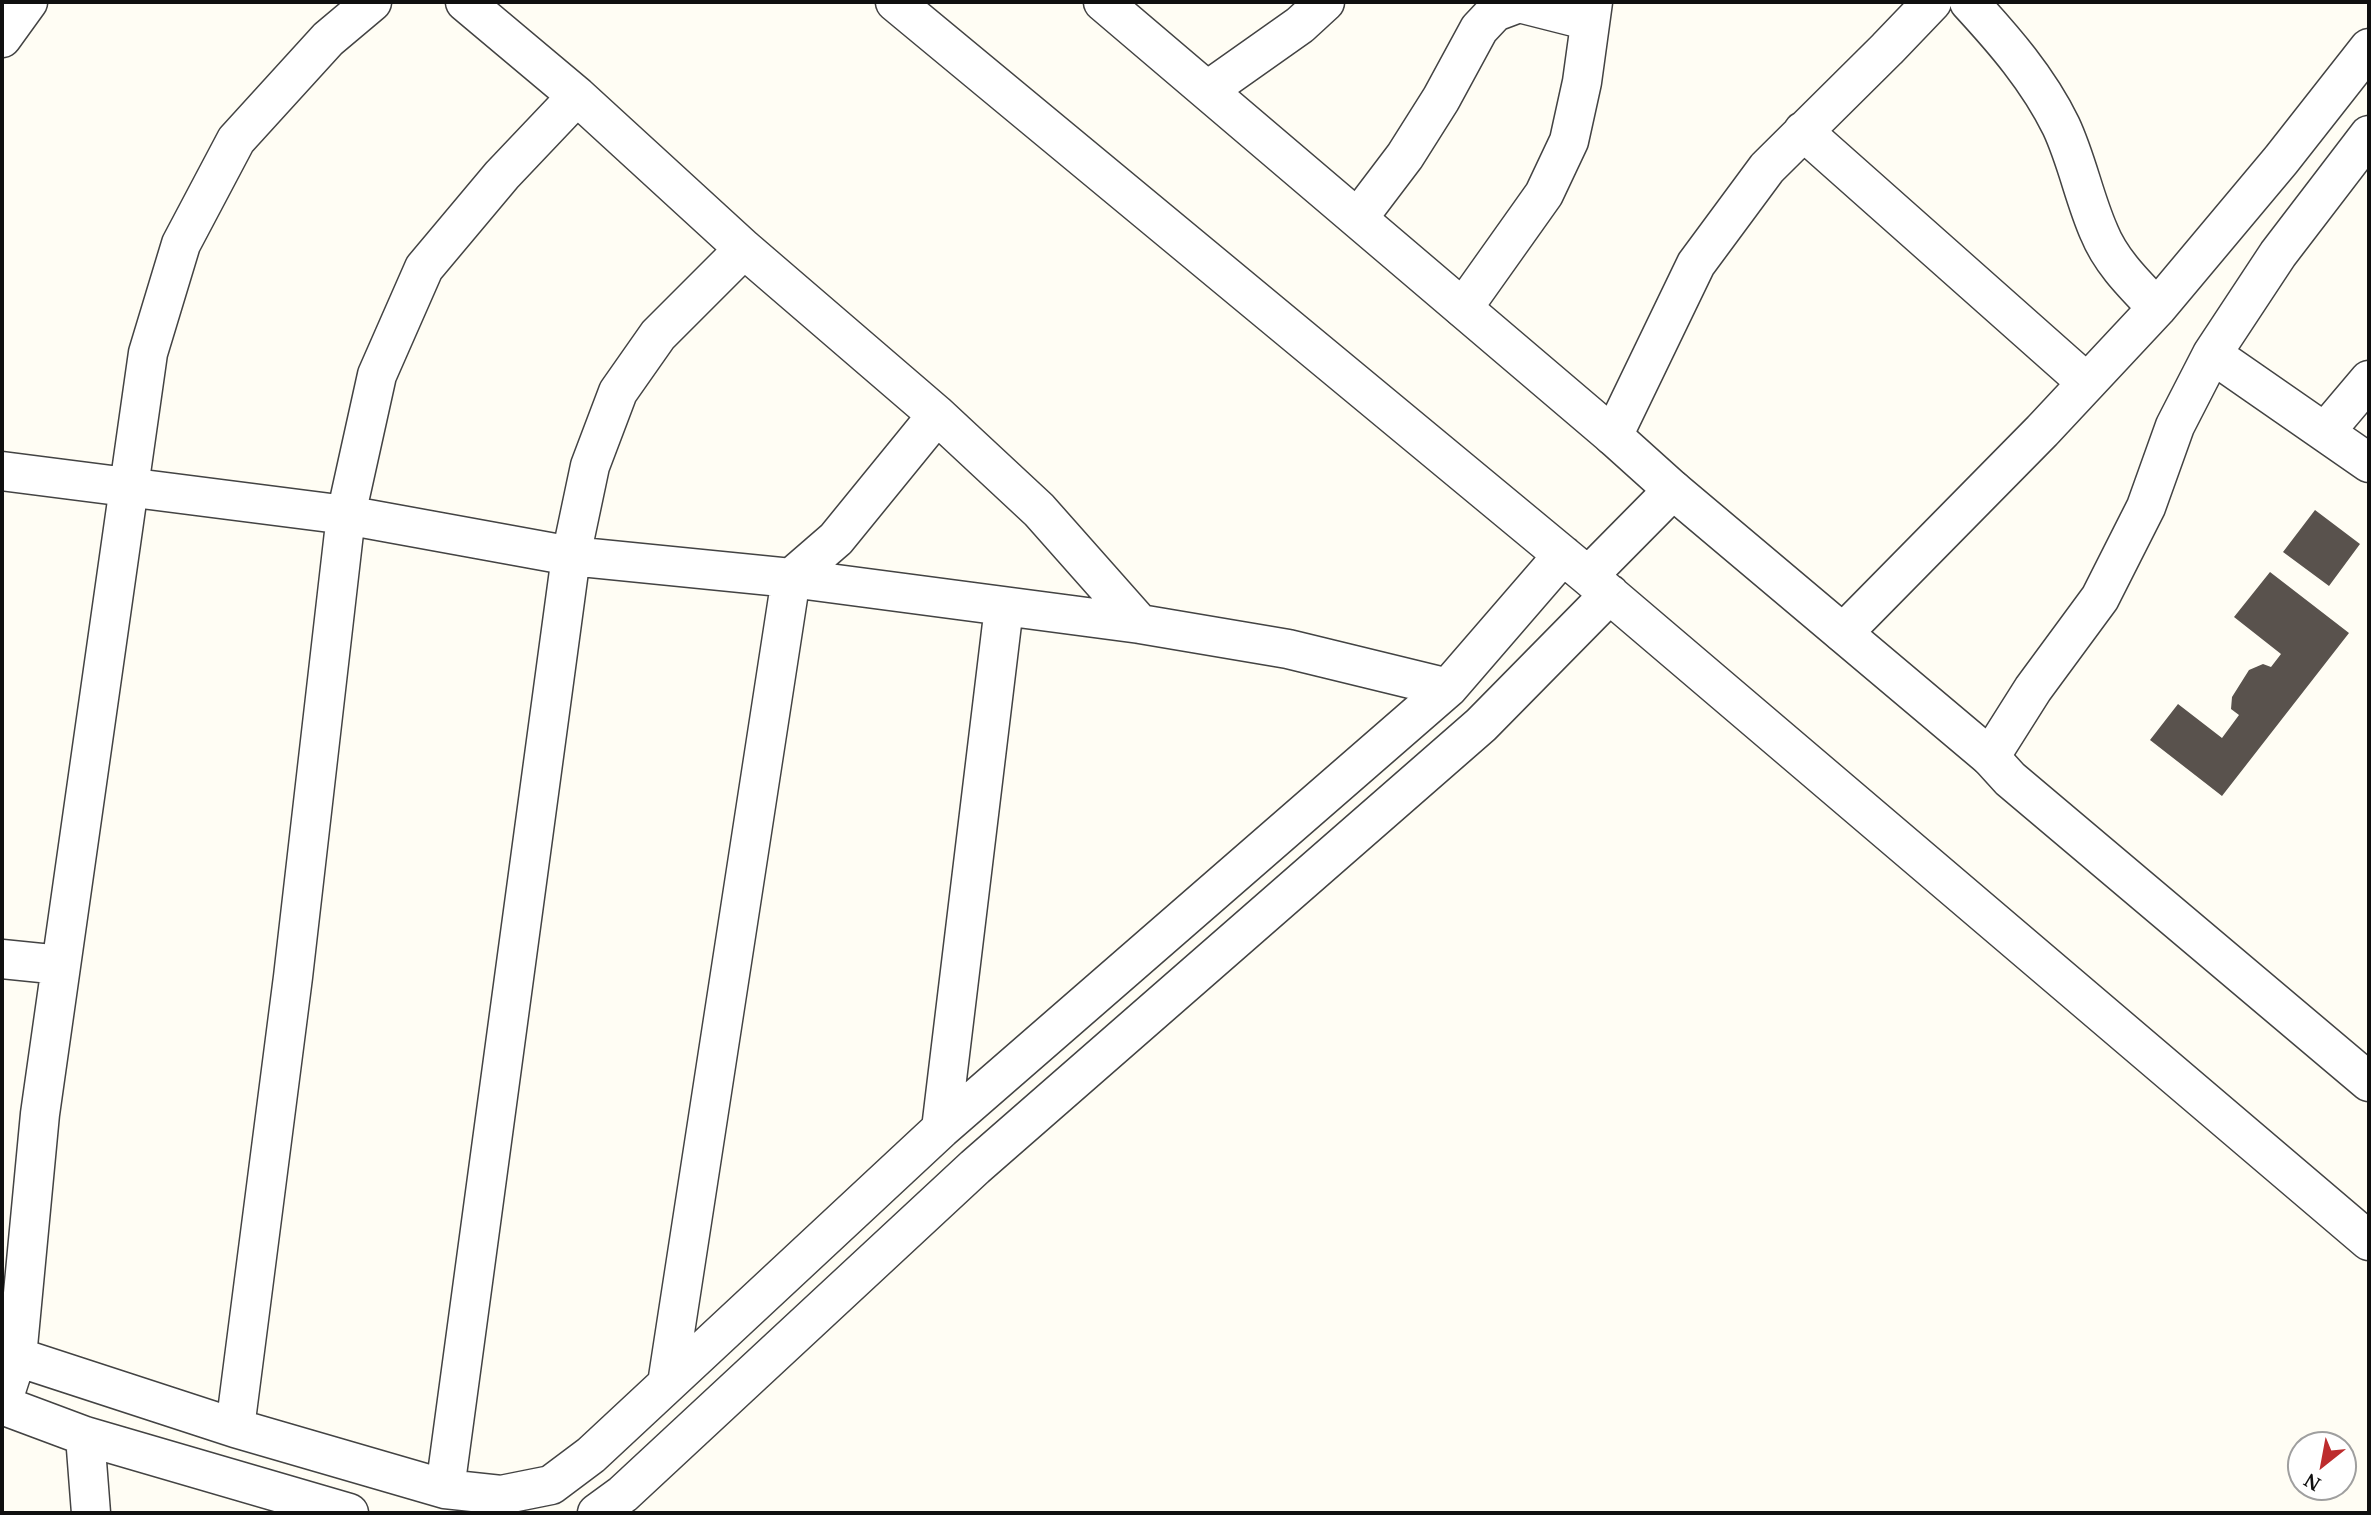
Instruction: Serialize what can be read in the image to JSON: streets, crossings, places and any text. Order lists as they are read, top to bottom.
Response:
{
  "north": "bottom left"
}
